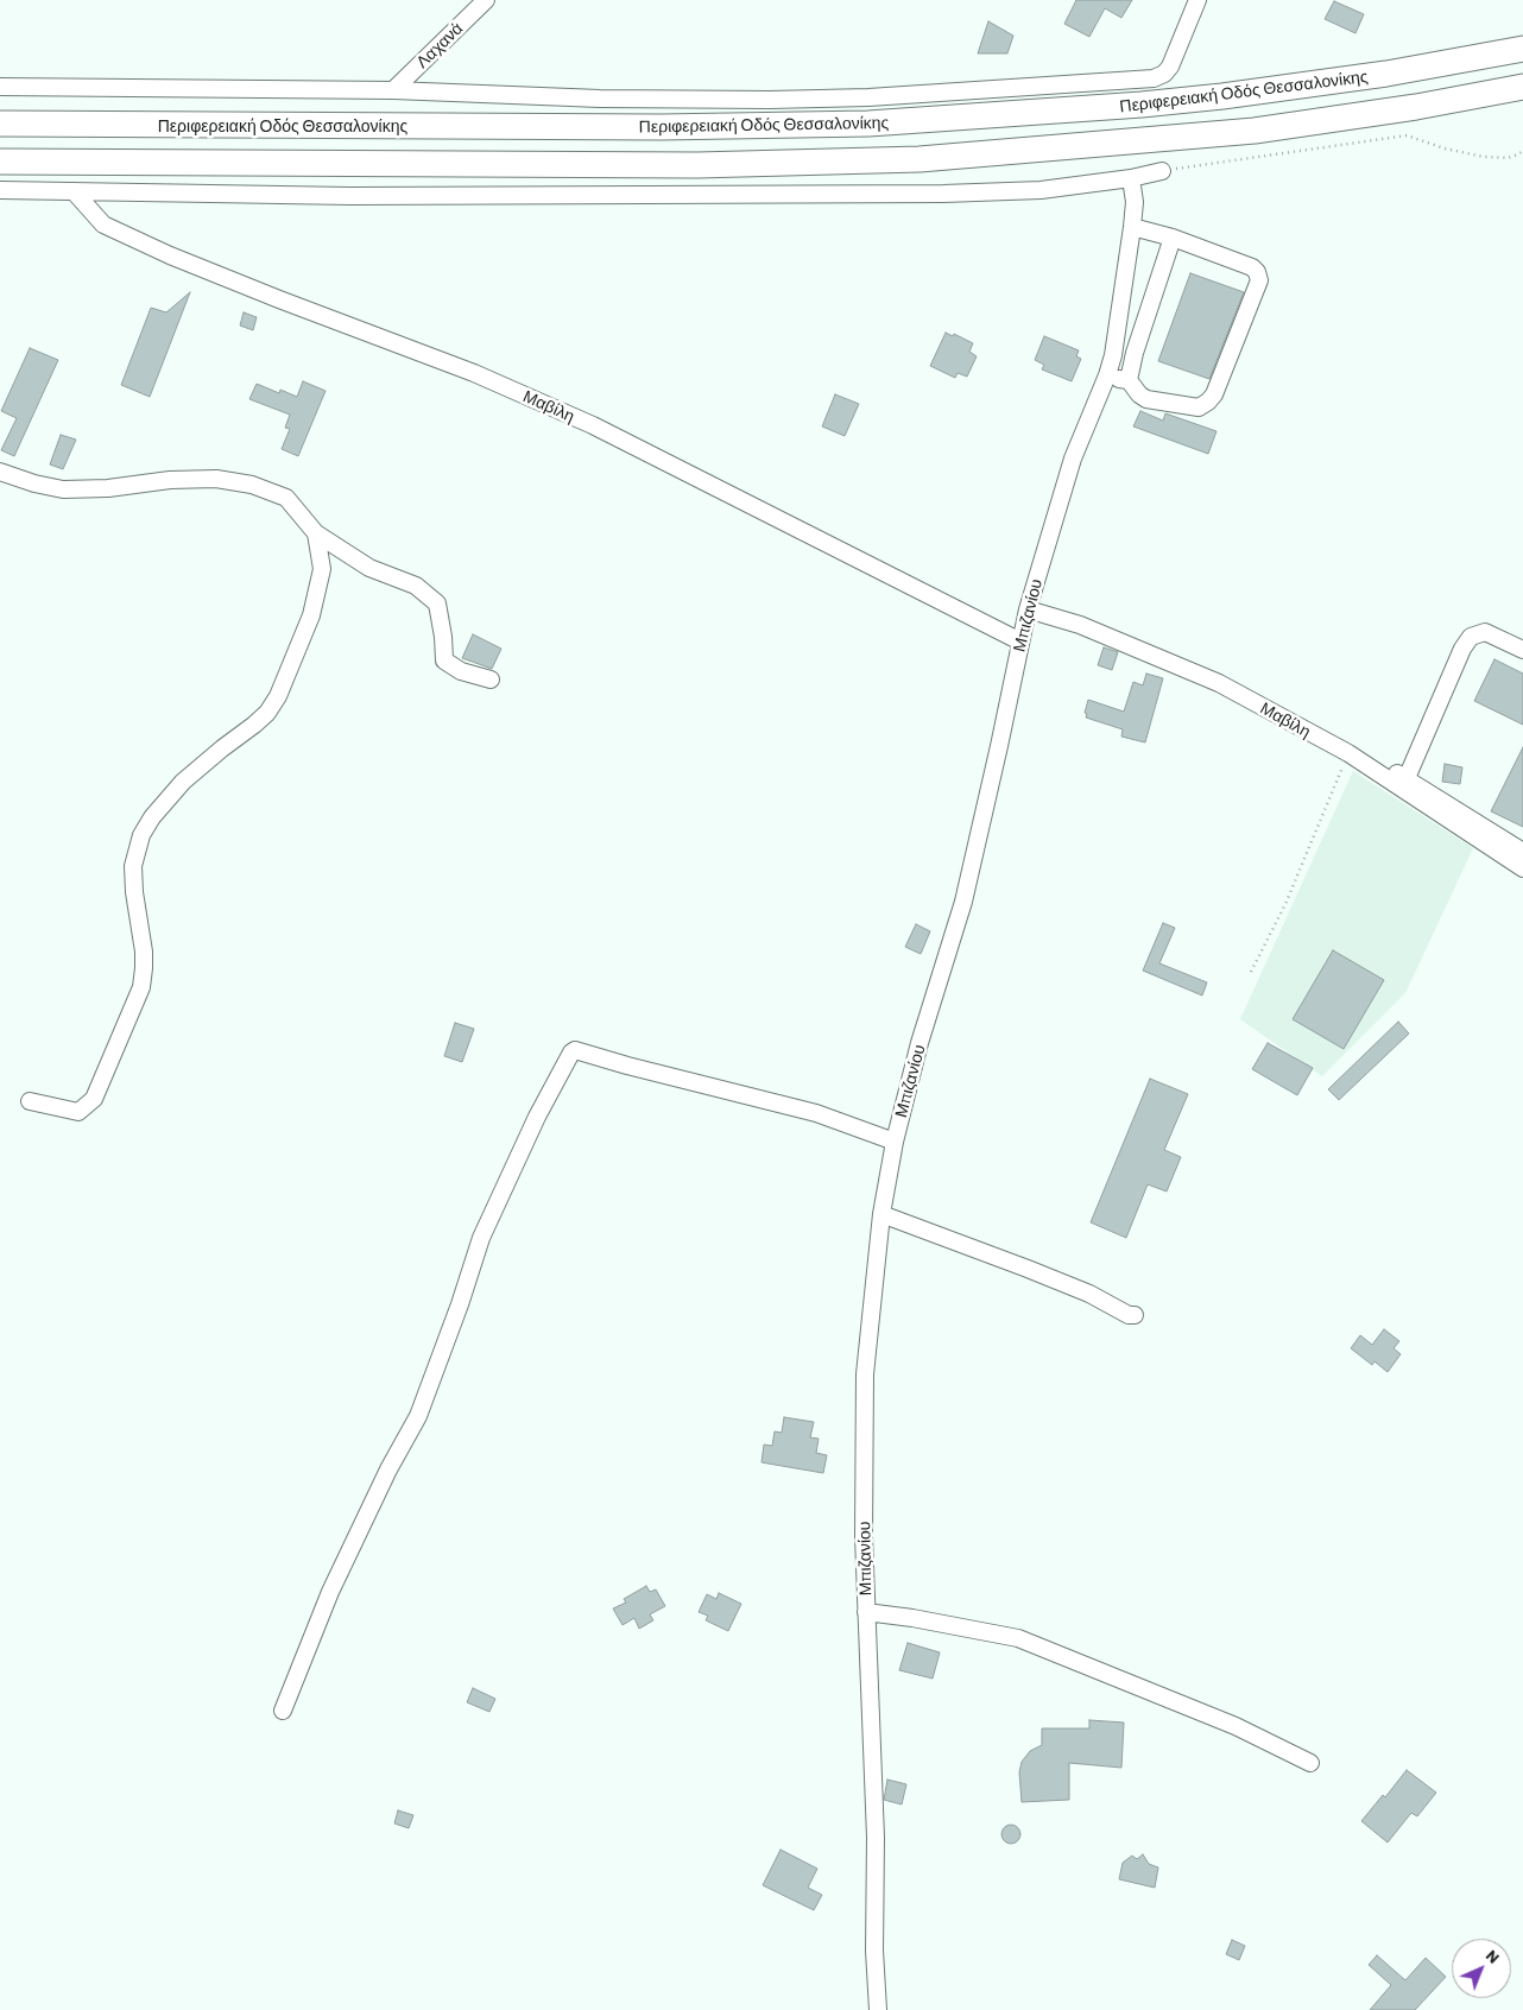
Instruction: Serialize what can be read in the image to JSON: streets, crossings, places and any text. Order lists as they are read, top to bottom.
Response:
{
  "streets": {
    "highway": ["Περιφερειακή Οδός Θεσσαλονίκης"],
    "street": ["Λαχανά", "Μαβίλη", "Μπιζανίου"]
  },
  "crossings": [
    ["Μαβίλη", "Μπιζανίου"]
  ],
  "north": "top right"
}
